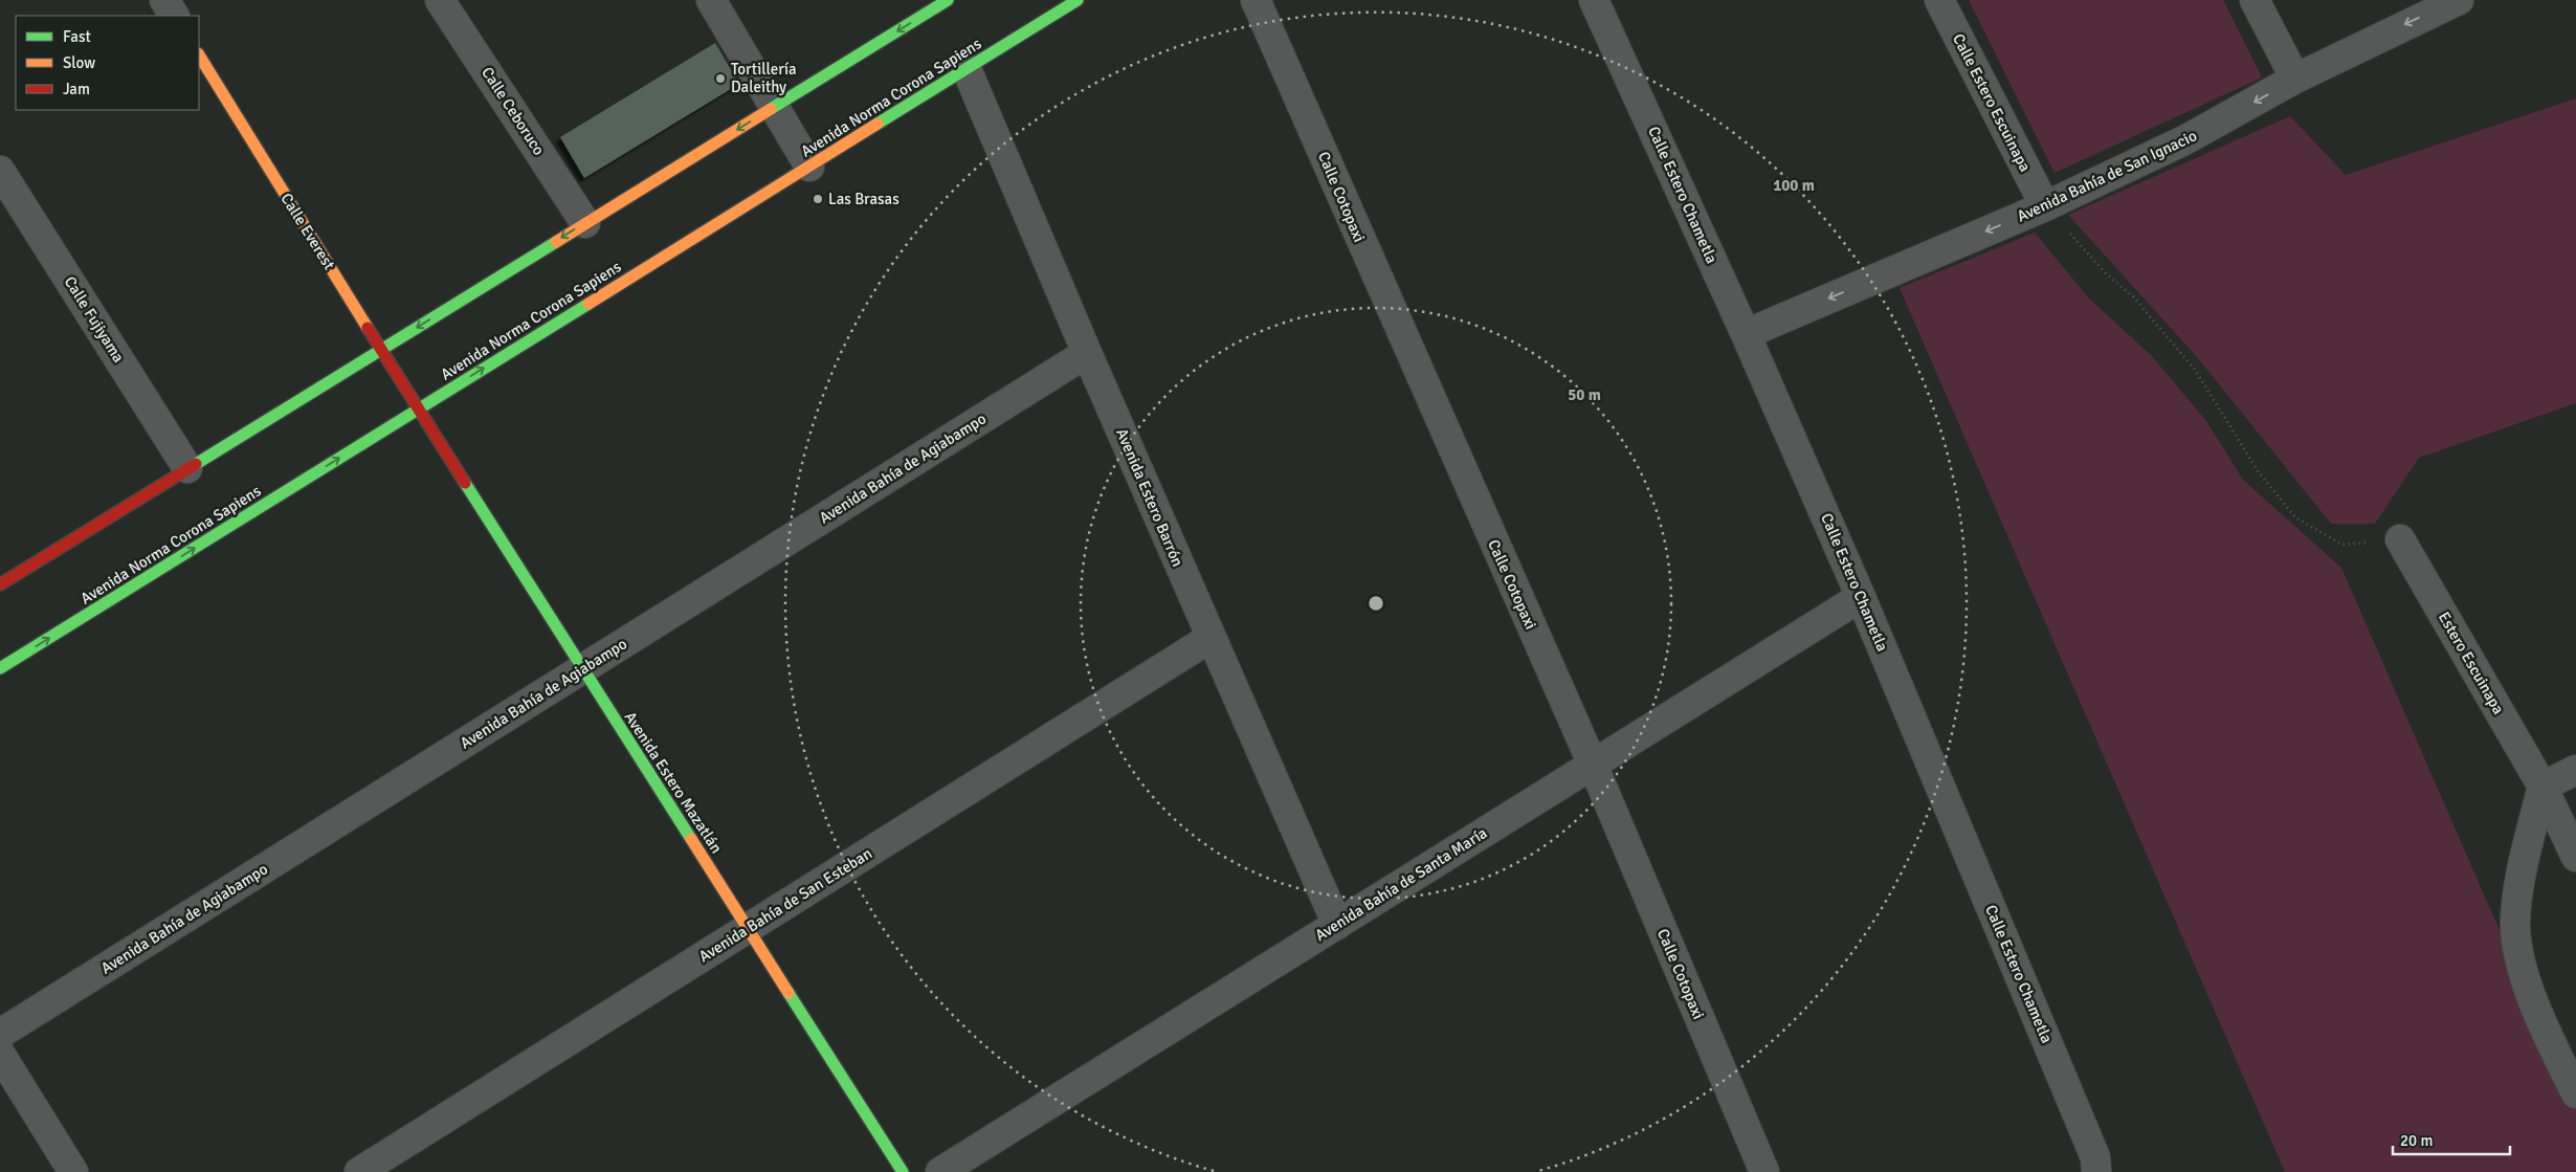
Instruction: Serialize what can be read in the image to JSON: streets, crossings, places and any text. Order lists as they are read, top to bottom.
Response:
{
  "streets": {
    "street": [
      "Avenida Norma Corona Sapiens",
      "Calle Estero Escuinapa",
      "Calle Ceboruco",
      "Avenida Bahía de San Ignacio",
      "Calle Estero Chametla",
      "Calle Cotopaxi",
      "Calle Everest",
      "Calle Fujiyama",
      "Avenida Bahía de Agiabampo",
      "Avenida Estero Barrón",
      "Estero Escuinapa",
      "Avenida Estero Mazatlán",
      "Avenida Bahía de Santa María",
      "Avenida Bahía de San Esteban"
    ]
  },
  "crossings": [
    ["Avenida Norma Corona Sapiens", "Calle Everest"],
    ["Avenida Norma Corona Sapiens", "Avenida Estero Barrón"],
    ["Avenida Norma Corona Sapiens", "Avenida Estero Mazatlán"],
    ["Calle Estero Escuinapa", "Avenida Bahía de San Ignacio"],
    ["Avenida Bahía de San Ignacio", "Calle Estero Chametla"],
    ["Calle Estero Chametla", "Avenida Bahía de Santa María"],
    ["Calle Cotopaxi", "Avenida Bahía de Santa María"],
    ["Calle Everest", "Avenida Estero Mazatlán"],
    ["Avenida Bahía de Agiabampo", "Avenida Estero Barrón"],
    ["Avenida Bahía de Agiabampo", "Avenida Estero Mazatlán"],
    ["Avenida Estero Barrón", "Avenida Bahía de Santa María"],
    ["Avenida Estero Barrón", "Avenida Bahía de San Esteban"],
    ["Avenida Estero Mazatlán", "Avenida Bahía de San Esteban"]
  ],
  "one_way": ["Avenida Bahía de San Ignacio"],
  "places": ["Tortillería Daleithy", "Las Brasas"],
  "legend": ["Fast", "Slow", "Jam"],
  "scale_bar": "20 m",
  "rings": ["100 m", "50 m"]
}
